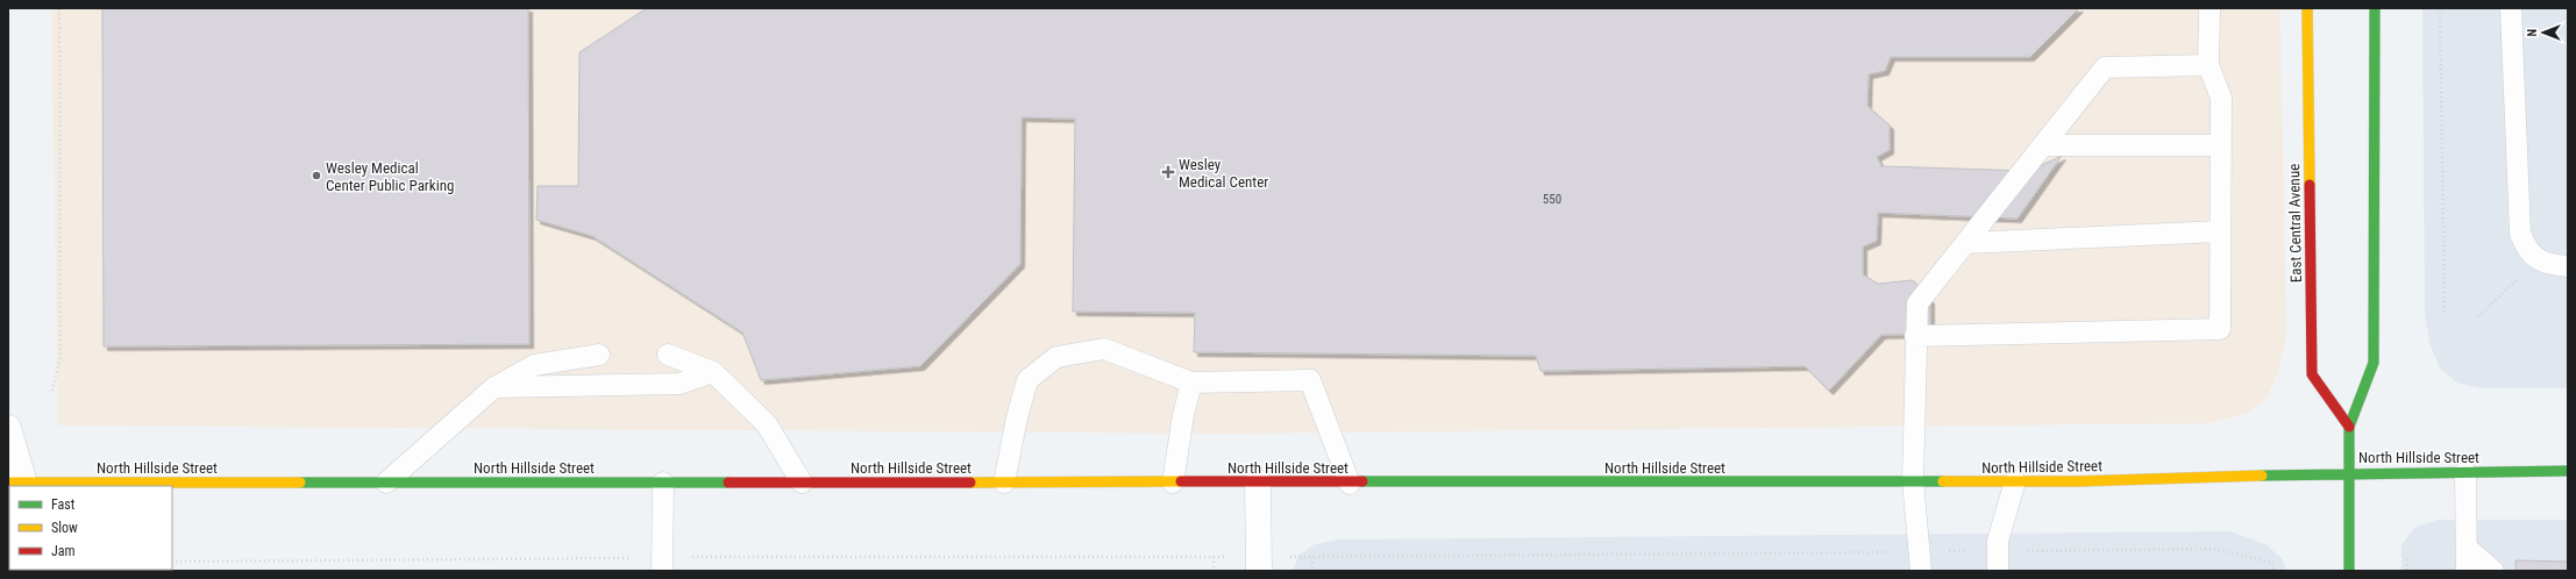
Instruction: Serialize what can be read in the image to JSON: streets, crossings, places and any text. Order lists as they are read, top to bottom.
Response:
{
  "streets": {
    "main road": ["East Central Avenue", "North Hillside Street"]
  },
  "places": {
    "health": ["Wesley Medical Center"],
    "other": ["Wesley Medical Center Public Parking"]
  },
  "house_numbers": ["550"],
  "legend": ["Fast", "Slow", "Jam"],
  "north": "left"
}
